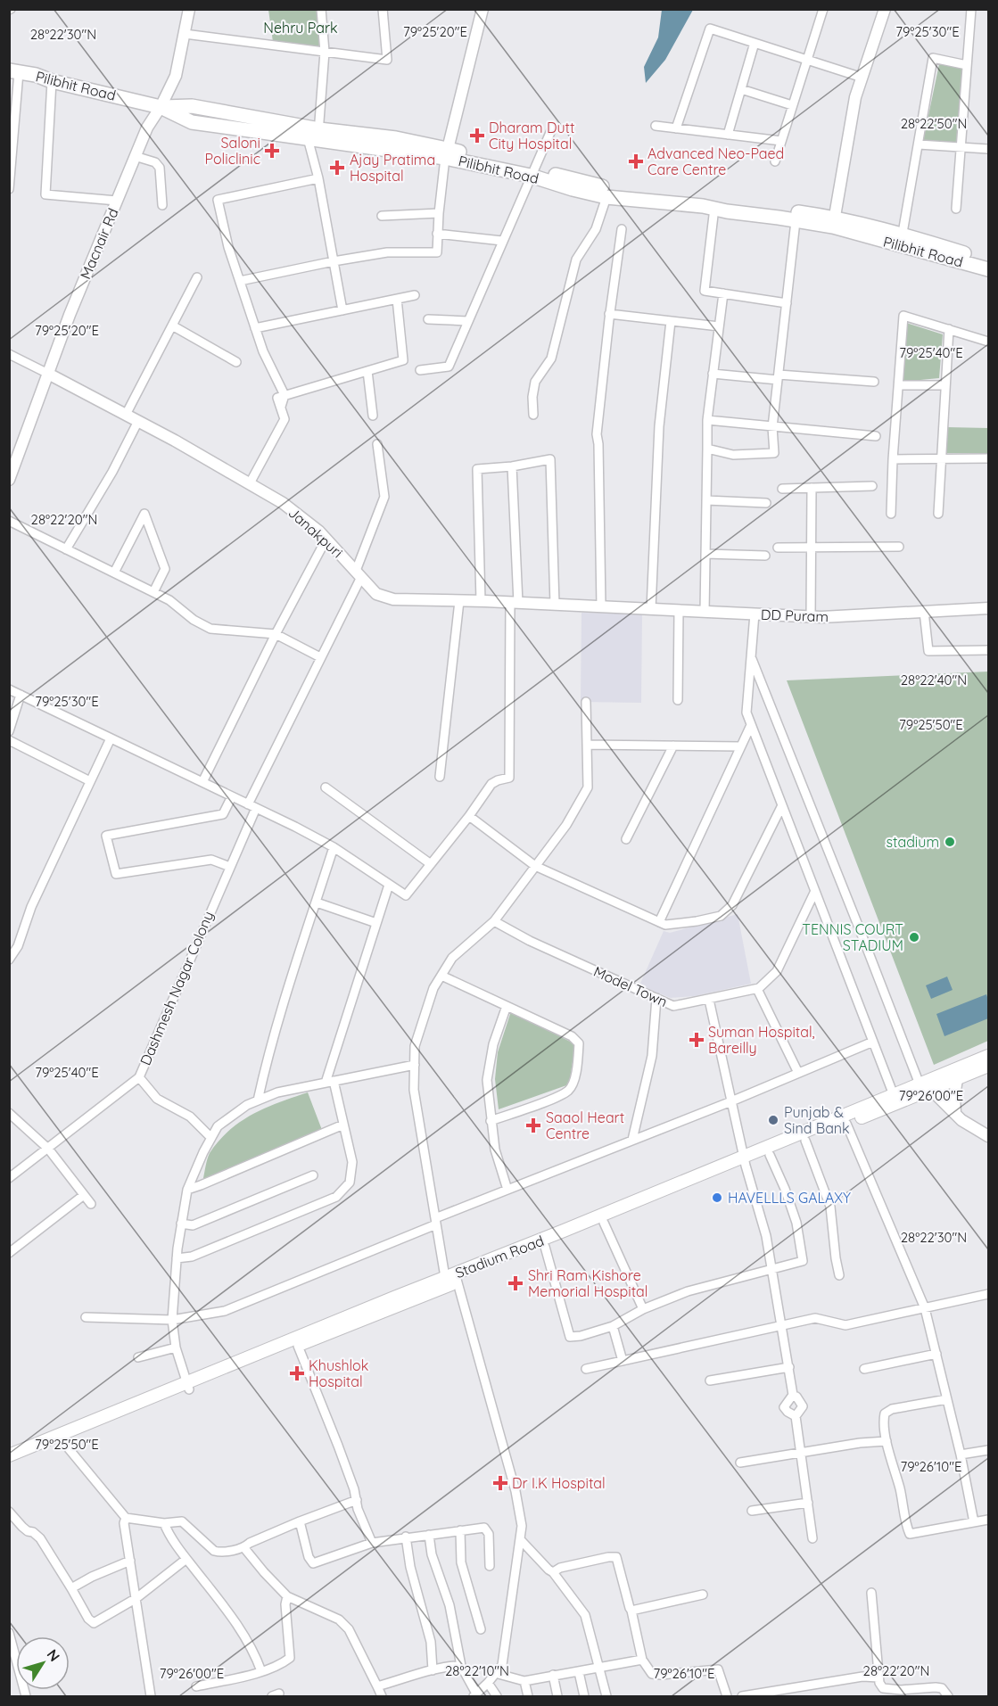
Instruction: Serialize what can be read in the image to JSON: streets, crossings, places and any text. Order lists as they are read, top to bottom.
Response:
{
  "streets": {
    "highway": ["Pilibhit Road"],
    "main road": ["Stadium Road"],
    "street": [
      "Macnair Rd",
      "Janakpuri",
      "DD Puram",
      "Model Town",
      "Dashmesh Nagar Colony"
    ]
  },
  "crossings": [
    ["Pilibhit Road", "Macnair Rd"],
    ["Macnair Rd", "Janakpuri"],
    ["Janakpuri", "DD Puram"],
    ["Janakpuri", "Dashmesh Nagar Colony"]
  ],
  "parks": ["Nehru Park"],
  "places": {
    "health": [
      "Dharam Dutt City Hospital",
      "Saloni Policlinic",
      "Advanced Neo-Paed Care Centre",
      "Ajay Pratima Hospital",
      "Suman Hospital, Bareilly",
      "Saaol Heart Centre",
      "Shri Ram Kishore Memorial Hospital",
      "Khushlok Hospital",
      "Dr I.K Hospital"
    ],
    "other": [
      "stadium",
      "TENNIS COURT STADIUM",
      "Punjab & Sind Bank",
      "HAVELLLS GALAXY"
    ]
  },
  "north": "top right",
  "coordinates": [
    "79°25'20\"E",
    "79°25'30\"E",
    "28°22'30\"N",
    "28°22'50\"N",
    "79°25'40\"E",
    "28°22'20\"N",
    "28°22'40\"N",
    "79°25'50\"E",
    "79°26'00\"E",
    "79°26'10\"E",
    "28°22'10\"N"
  ]
}
